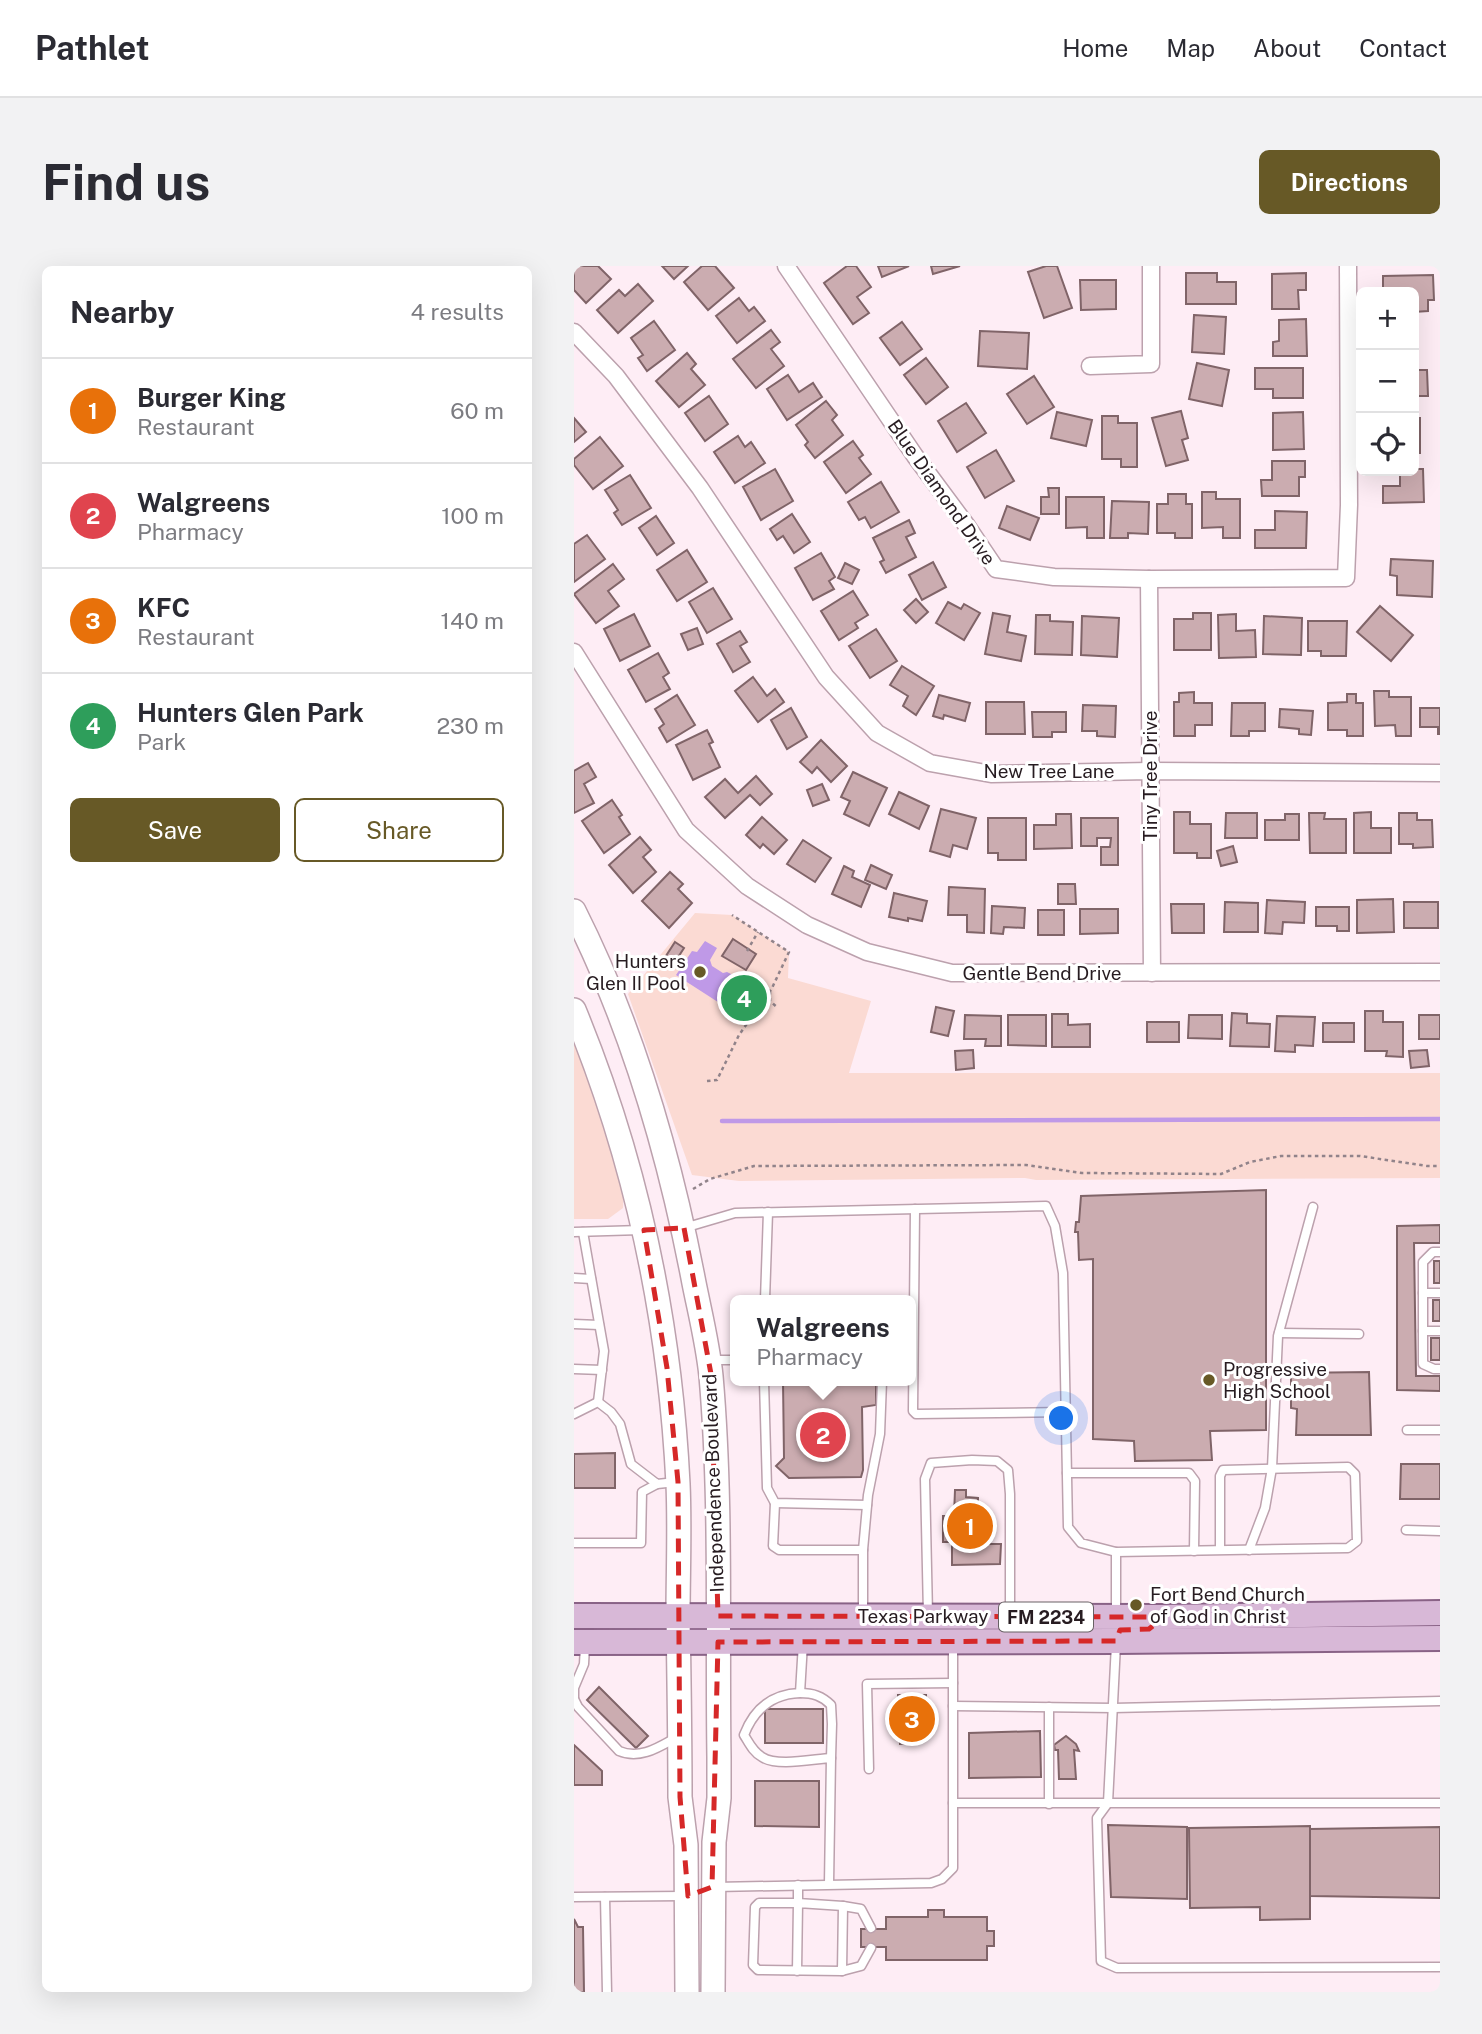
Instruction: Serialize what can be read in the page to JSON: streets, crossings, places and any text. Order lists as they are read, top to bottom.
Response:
{
  "streets": {
    "main road": ["Independence Boulevard", "Texas Parkway", "FM 2234"],
    "street": [
      "Blue Diamond Drive",
      "New Tree Lane",
      "Tiny Tree Drive",
      "Gentle Bend Drive"
    ]
  },
  "crossings": [
    ["Blue Diamond Drive", "Tiny Tree Drive"],
    ["New Tree Lane", "Tiny Tree Drive"],
    ["Tiny Tree Drive", "Gentle Bend Drive"],
    ["Independence Boulevard", "Texas Parkway"]
  ],
  "places": ["Hunters Glen II Pool", "Progressive High School", "Fort Bend Church of God in Christ"],
  "page": {
    "header": "Pathlet",
    "nav": [
      "Home",
      "Map",
      "About",
      "Contact"
    ],
    "buttons": [
      "Directions",
      ["Save", "Share"]
    ],
    "title": "Find us",
    "heading": ["Nearby", "4 results"],
    "map_buttons": ["+", "−"],
    "list": [
      {
        "mark": "1",
        "name": "Burger King",
        "note": "Restaurant",
        "value": "60 m"
      },
      {
        "mark": "2",
        "name": "Walgreens",
        "note": "Pharmacy",
        "value": "100 m"
      },
      {
        "mark": "3",
        "name": "KFC",
        "note": "Restaurant",
        "value": "140 m"
      },
      {
        "mark": "4",
        "name": "Hunters Glen Park",
        "note": "Park",
        "value": "230 m"
      }
    ],
    "pins": [
      "4",
      "2",
      "1",
      "3"
    ],
    "popup": ["Walgreens", "Pharmacy"]
  }
}
